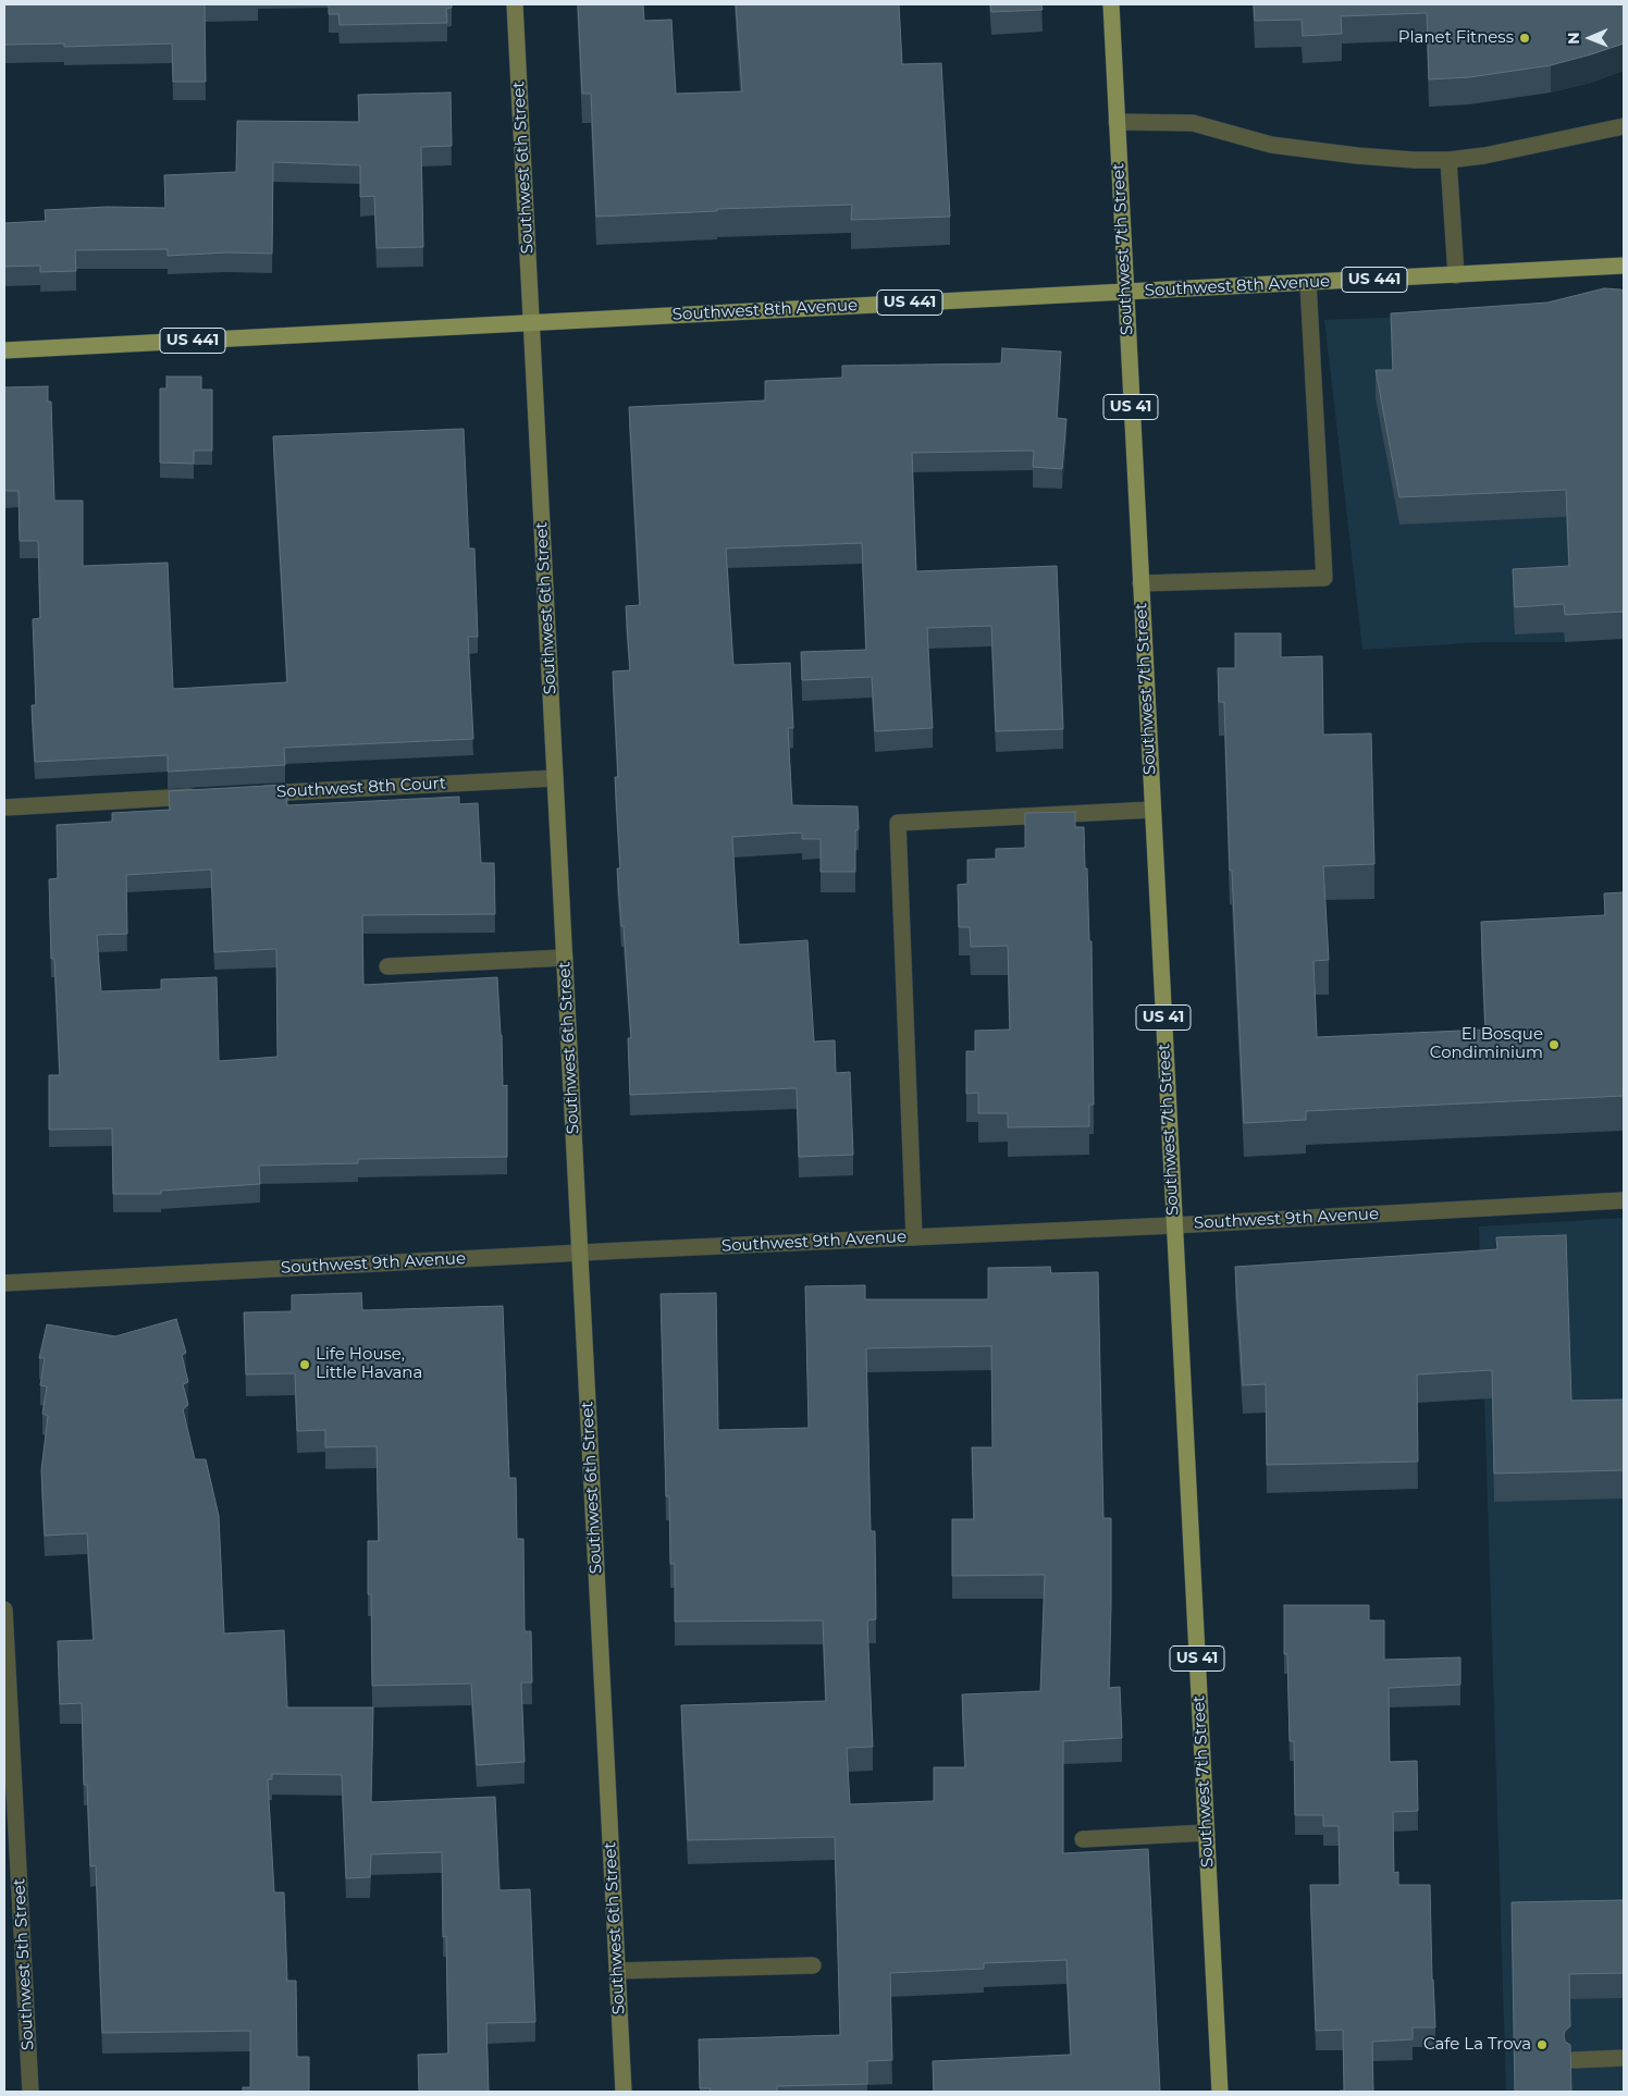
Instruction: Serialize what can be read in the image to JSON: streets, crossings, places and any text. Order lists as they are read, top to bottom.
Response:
{
  "streets": {
    "main road": [
      "Southwest 7th Street",
      "US 441",
      "Southwest 8th Avenue",
      "US 41"
    ],
    "street": [
      "Southwest 6th Street",
      "Southwest 8th Court",
      "Southwest 9th Avenue",
      "Southwest 5th Street"
    ]
  },
  "crossings": [
    ["Southwest 6th Street", "Southwest 8th Avenue"],
    ["Southwest 6th Street", "Southwest 8th Court"],
    ["Southwest 6th Street", "Southwest 9th Avenue"],
    ["Southwest 7th Street", "Southwest 8th Avenue"],
    ["Southwest 7th Street", "Southwest 9th Avenue"]
  ],
  "places": [
    "Planet Fitness",
    "El Bosque Condiminium",
    "Life House, Little Havana",
    "Cafe La Trova"
  ],
  "north": "left"
}
